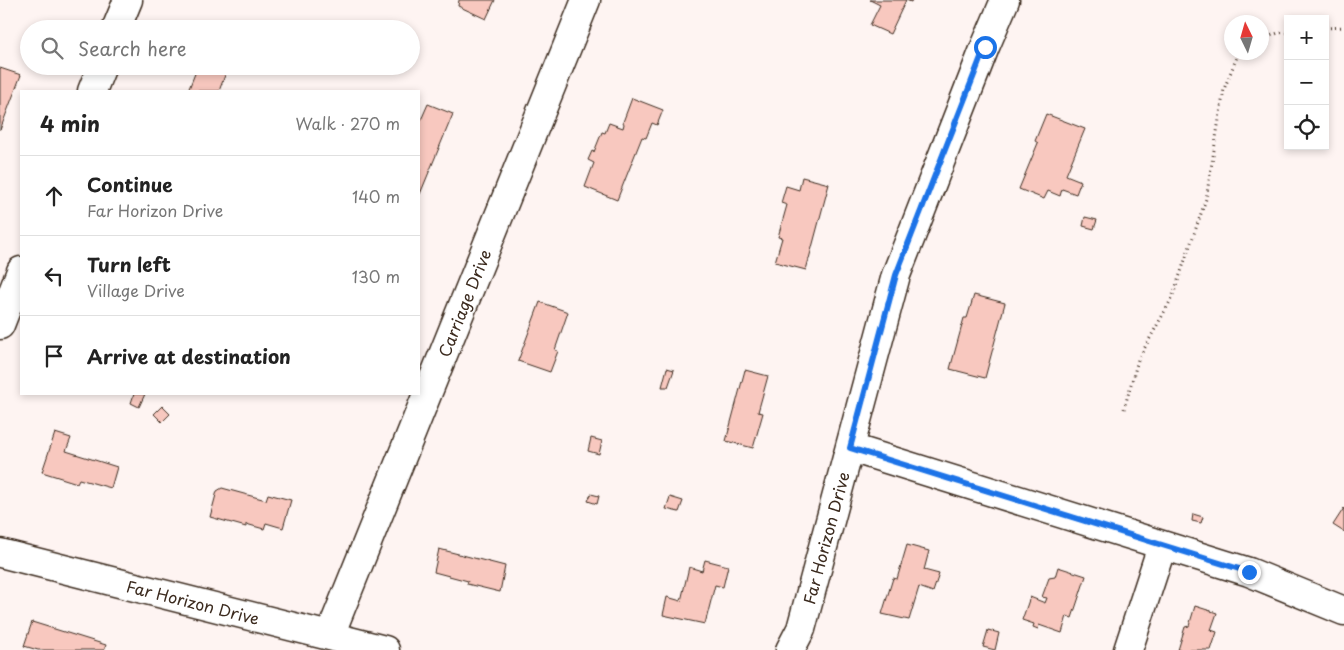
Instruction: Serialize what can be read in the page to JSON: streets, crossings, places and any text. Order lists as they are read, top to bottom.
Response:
{
  "streets": {
    "street": ["Carriage Drive", "Far Horizon Drive"]
  },
  "crossings": [
    ["Carriage Drive", "Far Horizon Drive"]
  ],
  "north": "top",
  "page": {
    "map_buttons": ["+", "−"],
    "search": "Search here",
    "heading": ["4 min", "Walk · 270 m"],
    "list": [
      ["Continue", "Far Horizon Drive", "140 m"],
      ["Turn left", "Village Drive", "130 m"],
      "Arrive at destination"
    ]
  }
}
